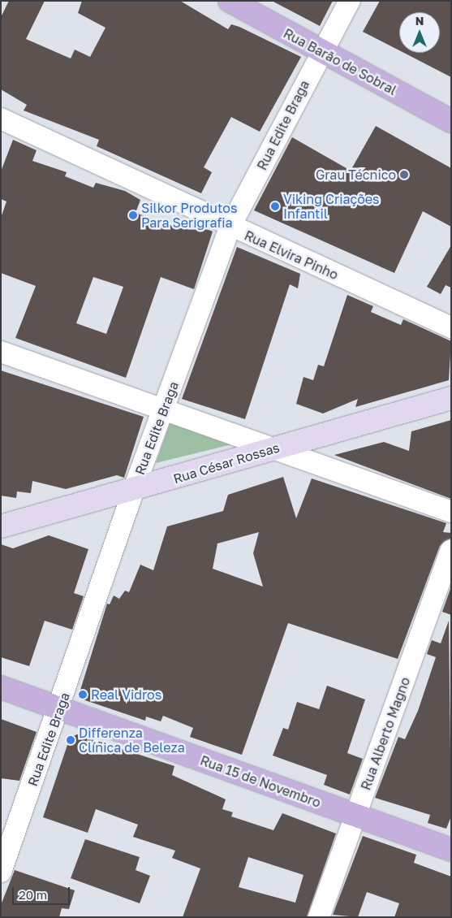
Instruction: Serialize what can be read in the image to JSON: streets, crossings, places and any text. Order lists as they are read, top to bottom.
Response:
{
  "streets": {
    "main road": ["Rua Barão de Sobral", "Rua César Rossas", "Rua 15 de Novembro"],
    "street": ["Rua Edite Braga", "Rua Elvira Pinho", "Rua Alberto Magno"]
  },
  "crossings": [
    ["Rua Barão de Sobral", "Rua Edite Braga"],
    ["Rua Edite Braga", "Rua Elvira Pinho"],
    ["Rua Edite Braga", "Rua César Rossas"],
    ["Rua Edite Braga", "Rua 15 de Novembro"],
    ["Rua Alberto Magno", "Rua 15 de Novembro"]
  ],
  "places": [
    "Grau Técnico",
    "Viking Criações Infantil",
    "Silkor Produtos Para Serigrafia",
    "Real Vidros",
    "Differenza Clínica de Beleza"
  ],
  "scale_bar": "20 m",
  "north": "top"
}
